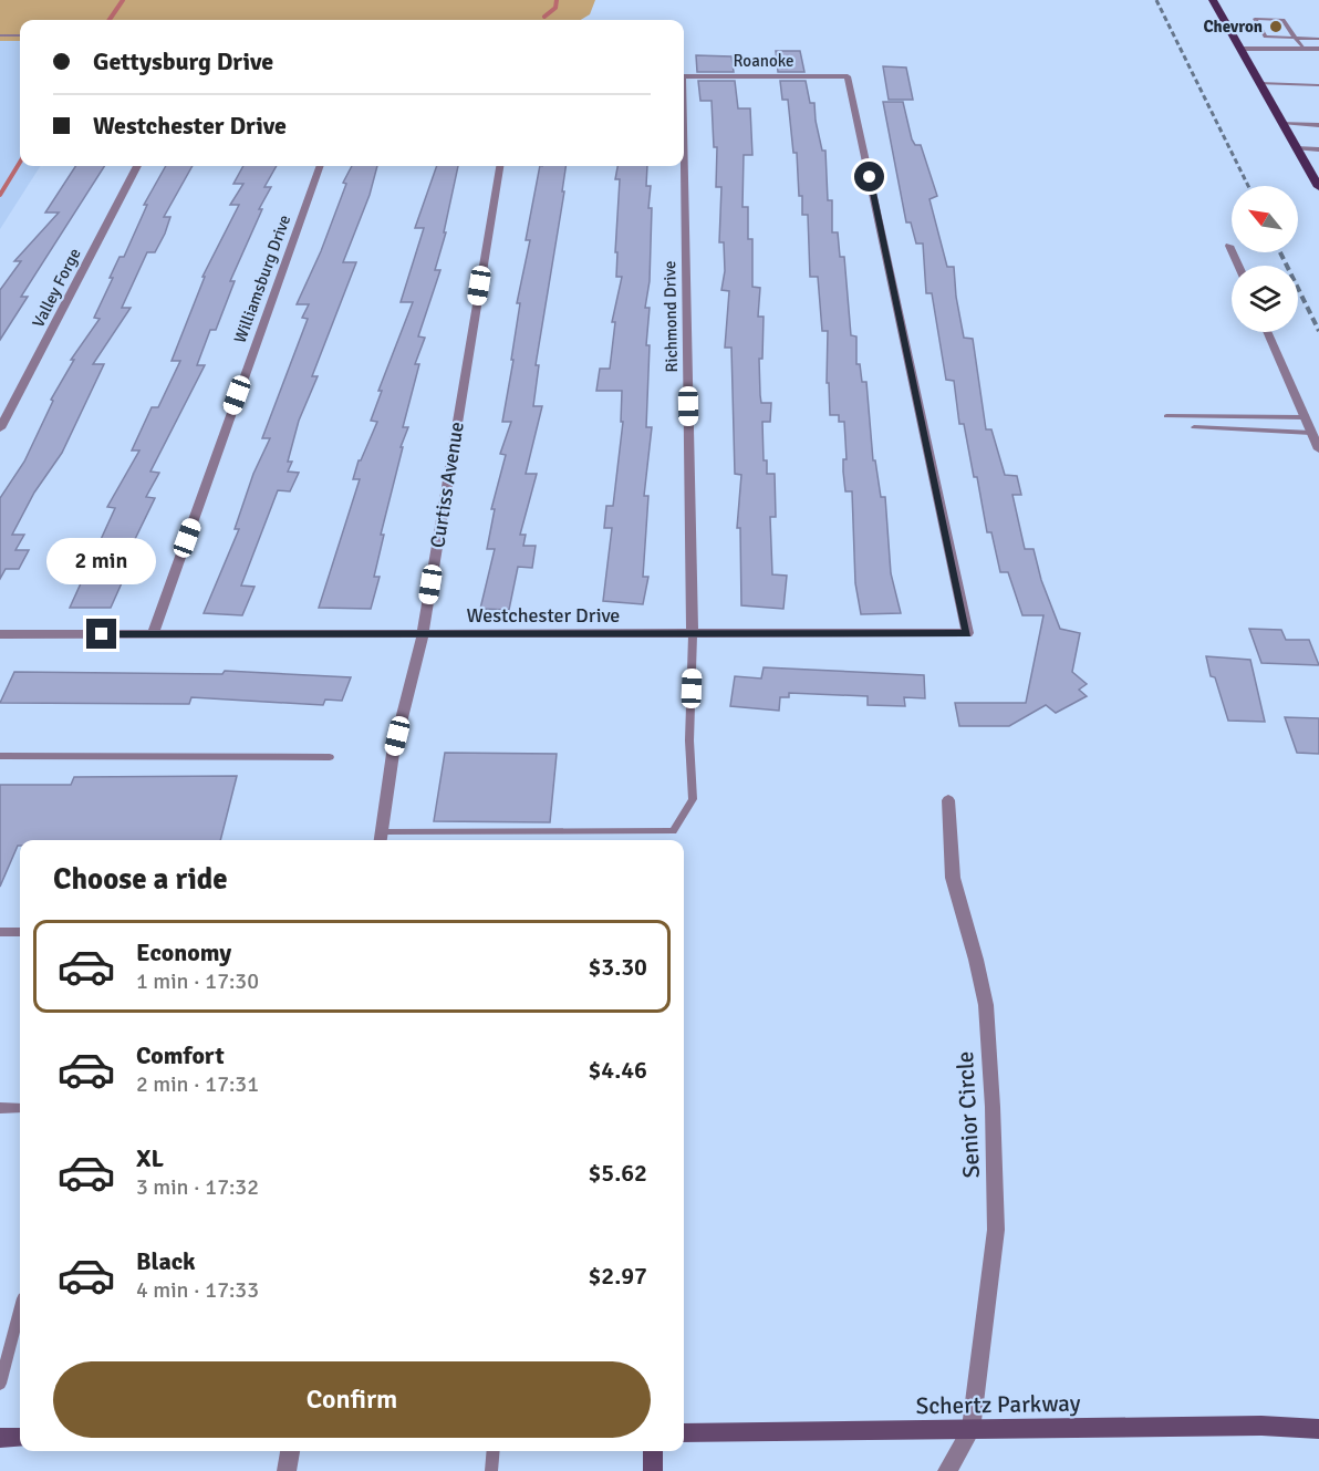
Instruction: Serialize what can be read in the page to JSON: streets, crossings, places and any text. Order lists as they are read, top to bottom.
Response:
{
  "streets": {
    "main road": ["Schertz Parkway"],
    "street": [
      "Roanoke",
      "Williamsburg Drive",
      "Valley Forge",
      "Richmond Drive",
      "Curtiss Avenue",
      "Westchester Drive",
      "Senior Circle"
    ]
  },
  "crossings": [
    ["Roanoke", "Westchester Drive"],
    ["Williamsburg Drive", "Westchester Drive"],
    ["Richmond Drive", "Westchester Drive"],
    ["Curtiss Avenue", "Westchester Drive"],
    ["Senior Circle", "Schertz Parkway"]
  ],
  "places": ["Chevron"],
  "north": "top left",
  "page": {
    "banner": ["Gettysburg Drive", "Westchester Drive"],
    "bubble": "2 min",
    "heading": "Choose a ride",
    "list": [
      {
        "name": "Economy",
        "note": "1 min · 17:30",
        "value": "$3.30"
      },
      {
        "name": "Comfort",
        "note": "2 min · 17:31",
        "value": "$4.46"
      },
      {
        "name": "XL",
        "note": "3 min · 17:32",
        "value": "$5.62"
      },
      {
        "name": "Black",
        "note": "4 min · 17:33",
        "value": "$2.97"
      }
    ],
    "buttons": "Confirm"
  }
}
